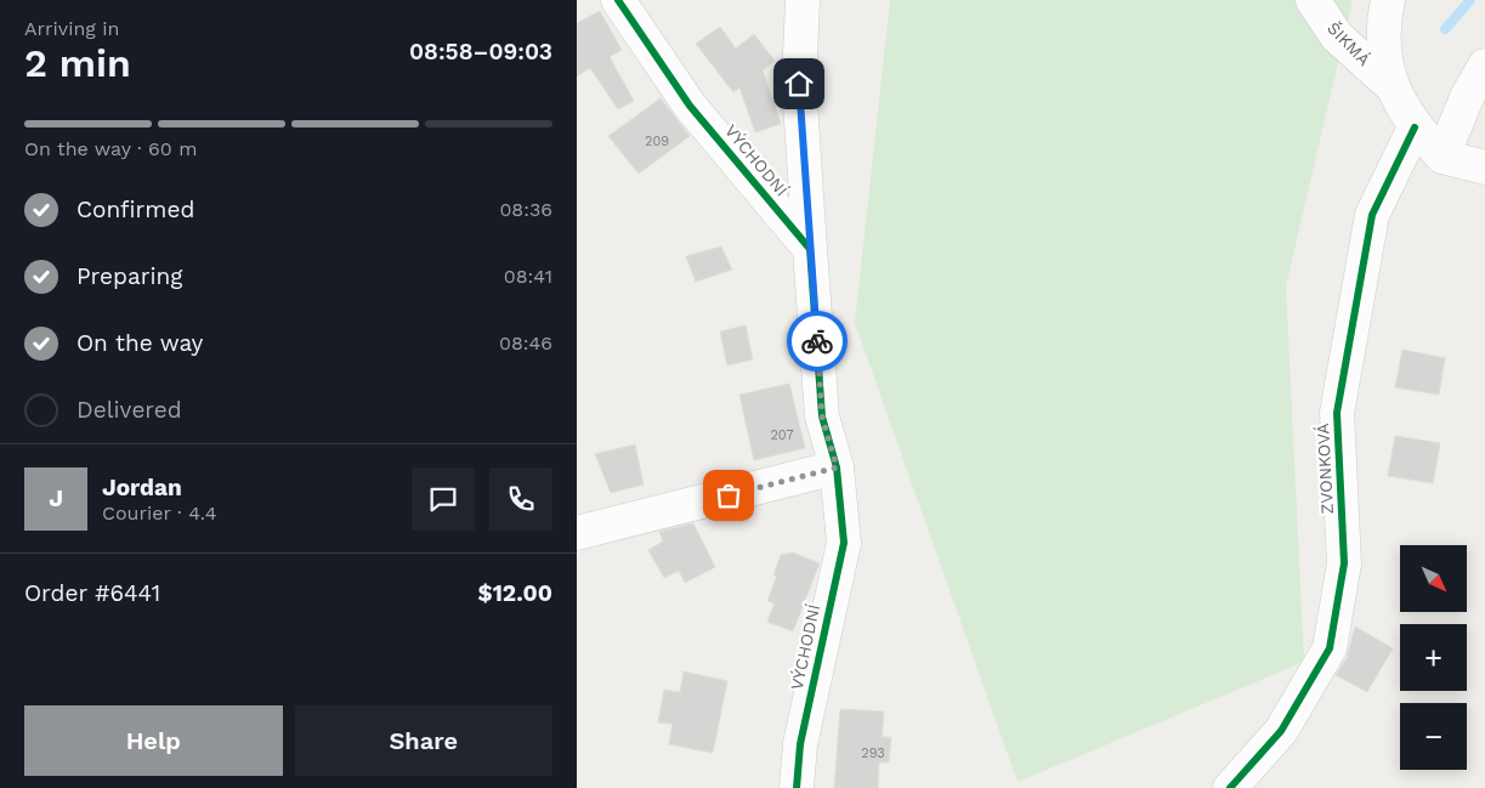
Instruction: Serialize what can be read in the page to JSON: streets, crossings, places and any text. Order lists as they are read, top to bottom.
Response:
{
  "streets": {
    "street": ["ŠIKMÁ", "VÝCHODNÍ", "ZVONKOVÁ"]
  },
  "house_numbers": ["209", "207", "293"],
  "north": "bottom right",
  "page": {
    "heading": ["2 min", "Arriving in", "08:58–09:03"],
    "panel": [
      "Jordan",
      "Courier · 4.4",
      "Order #6441",
      "$12.00"
    ],
    "bar": "On the way · 60 m",
    "list": [
      ["Confirmed", "08:36"],
      ["Preparing", "08:41"],
      ["On the way", "08:46"],
      "Delivered"
    ],
    "round": "J",
    "map_buttons": ["+", "−"],
    "buttons": ["Help", "Share"]
  }
}
